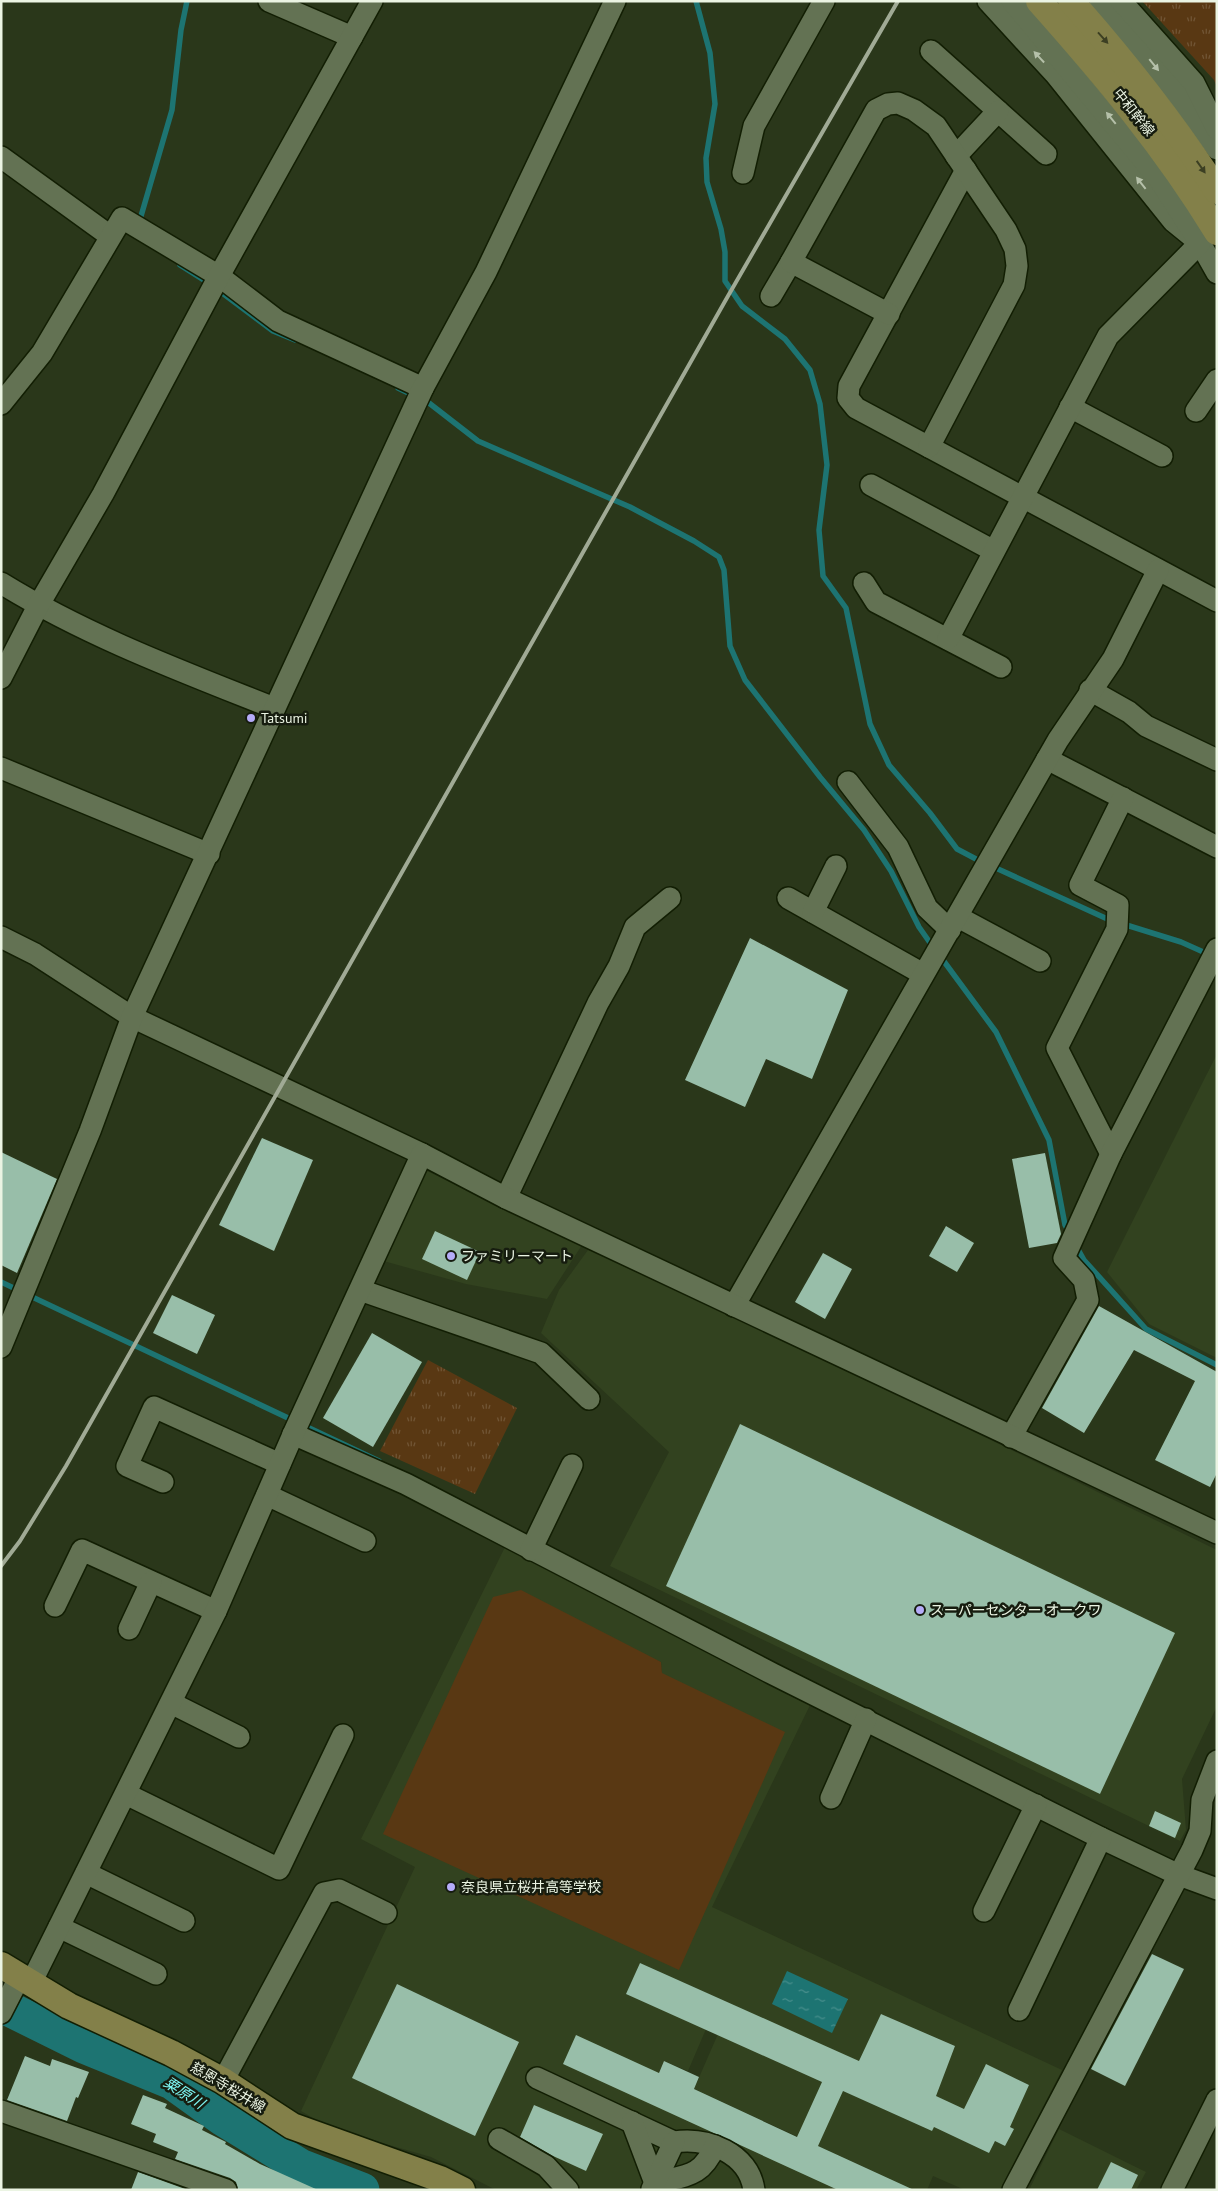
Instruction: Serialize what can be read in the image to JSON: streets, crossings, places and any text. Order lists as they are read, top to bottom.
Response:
{
  "streets": {
    "main road": ["中和幹線", "慈恩寺桜井線"]
  },
  "water": ["粟原川"],
  "places": [
    "Tatsumi",
    "ファミリーマート",
    "スーパーセンター オークワ",
    "奈良県立桜井高等学校"
  ]
}
